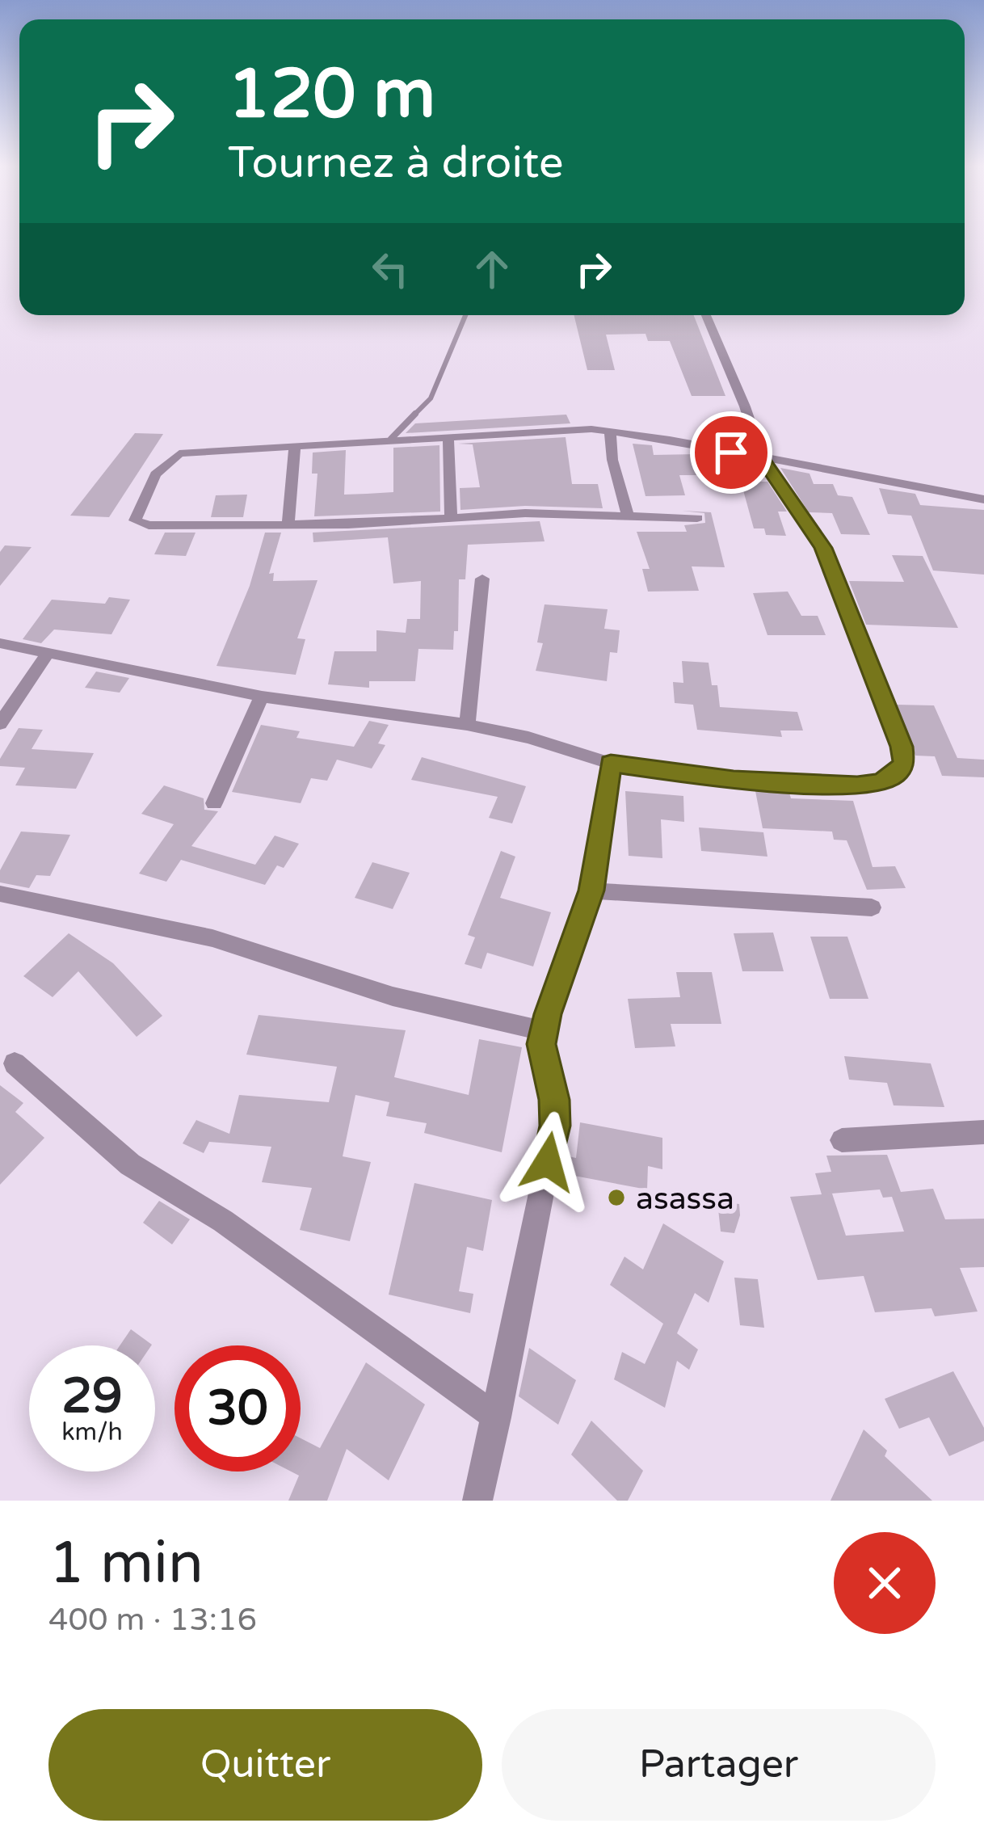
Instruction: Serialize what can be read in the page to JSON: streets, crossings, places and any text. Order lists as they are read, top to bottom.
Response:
{
  "places": ["asassa"],
  "page": {
    "turn": ["120 m", "Tournez à droite"],
    "speed": "29 km/h",
    "limit": "30",
    "heading": ["1 min", "400 m · 13:16"],
    "buttons": ["Quitter", "Partager"]
  }
}
